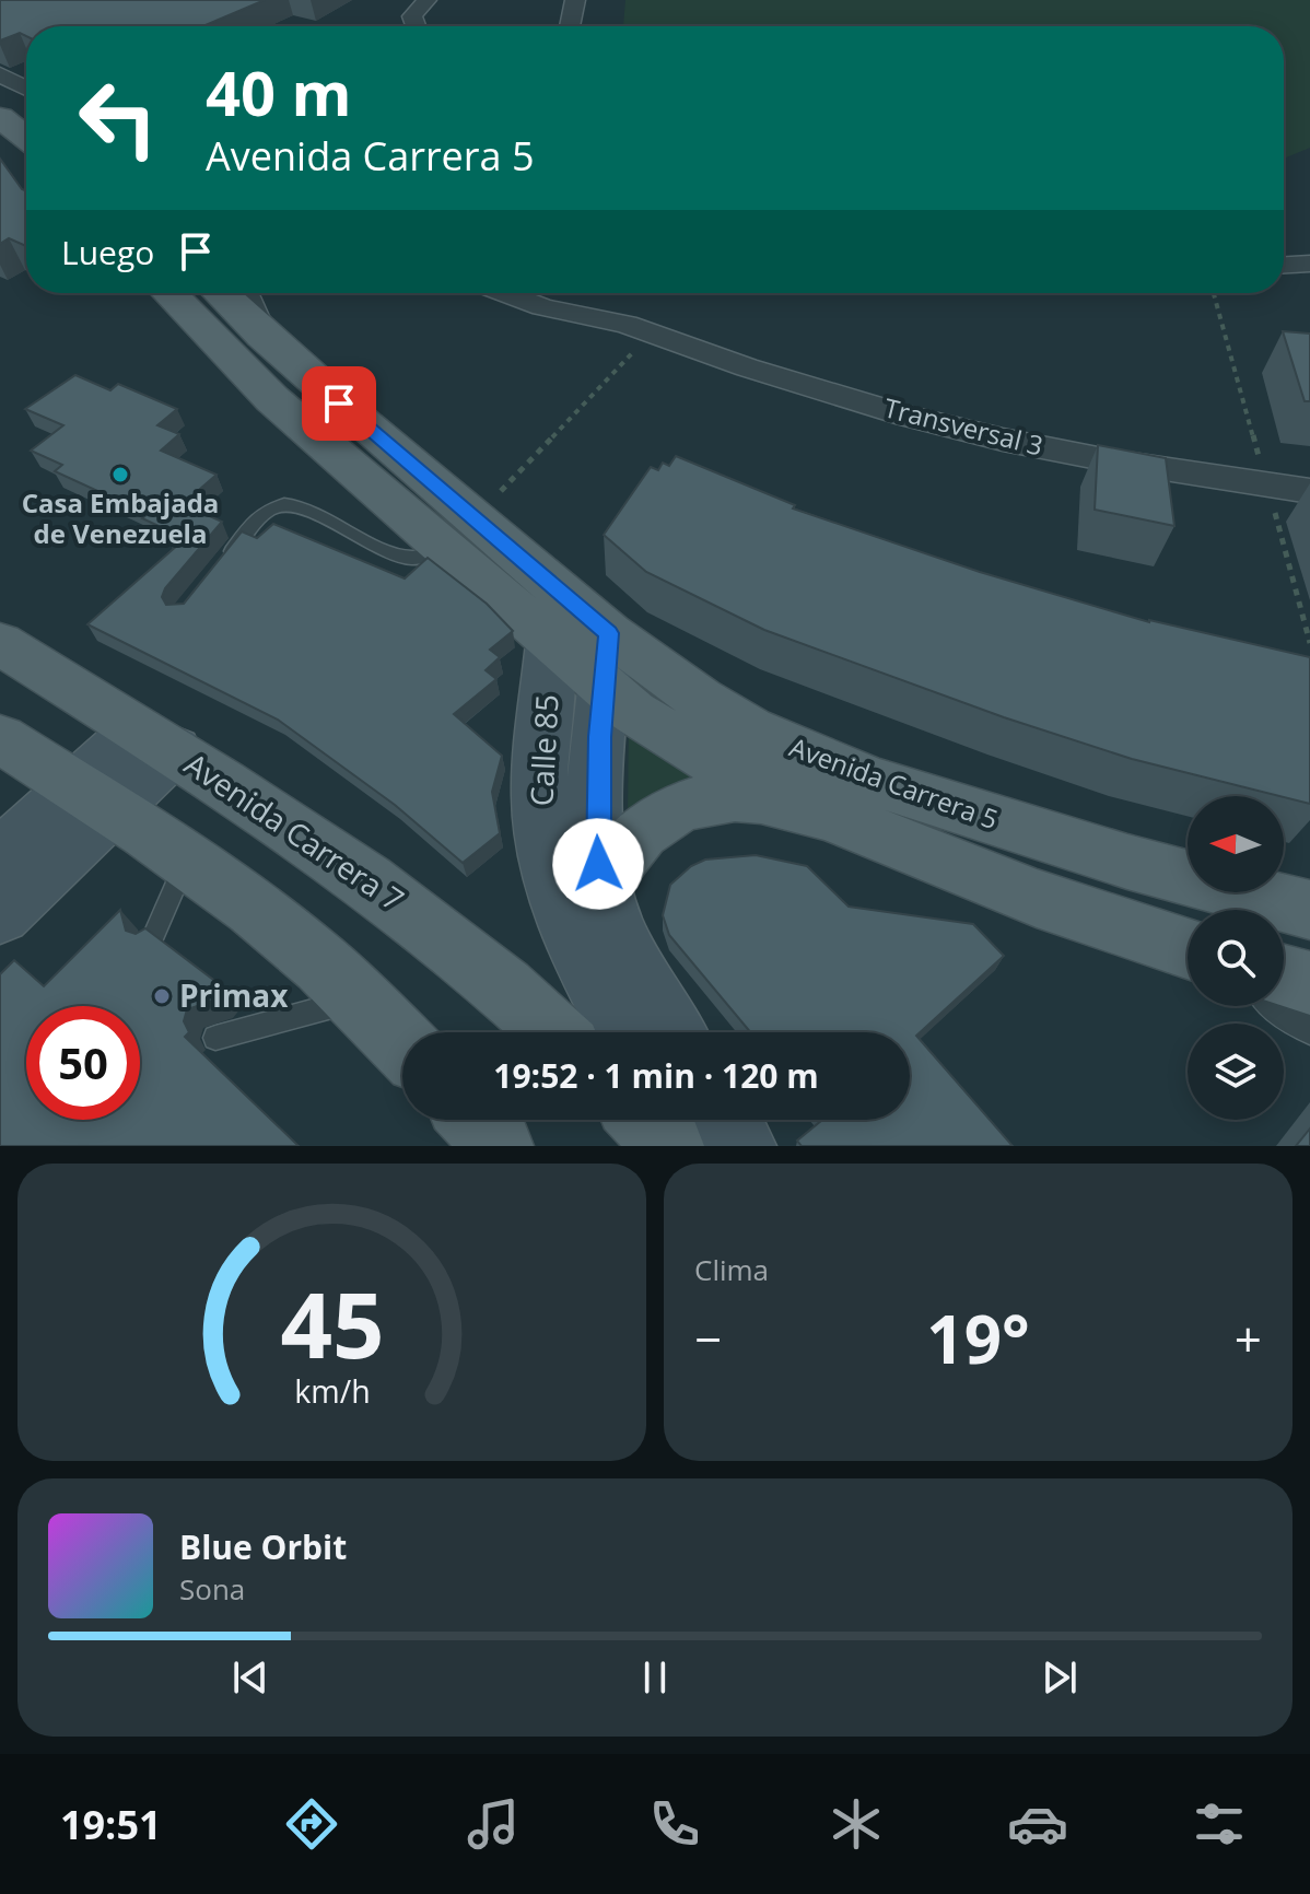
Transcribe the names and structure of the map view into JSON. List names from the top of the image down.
{
  "streets": {
    "main road": ["Calle 85", "Avenida Carrera 5", "Avenida Carrera 7"],
    "street": ["Transversal 3"]
  },
  "crossings": [
    ["Calle 85", "Avenida Carrera 5"]
  ],
  "places": ["Casa Embajada de Venezuela", "Primax"],
  "north": "left",
  "page": {
    "turn": ["40 m", "Avenida Carrera 5"],
    "then": "Luego",
    "limit": "50",
    "trip": "19:52 · 1 min · 120 m",
    "tile": "Clima",
    "heat": ["−", "19°", "+"],
    "song": ["Blue Orbit", "Sona"],
    "tabs": "19:51",
    "gauge": ["45", "km/h"]
  }
}
